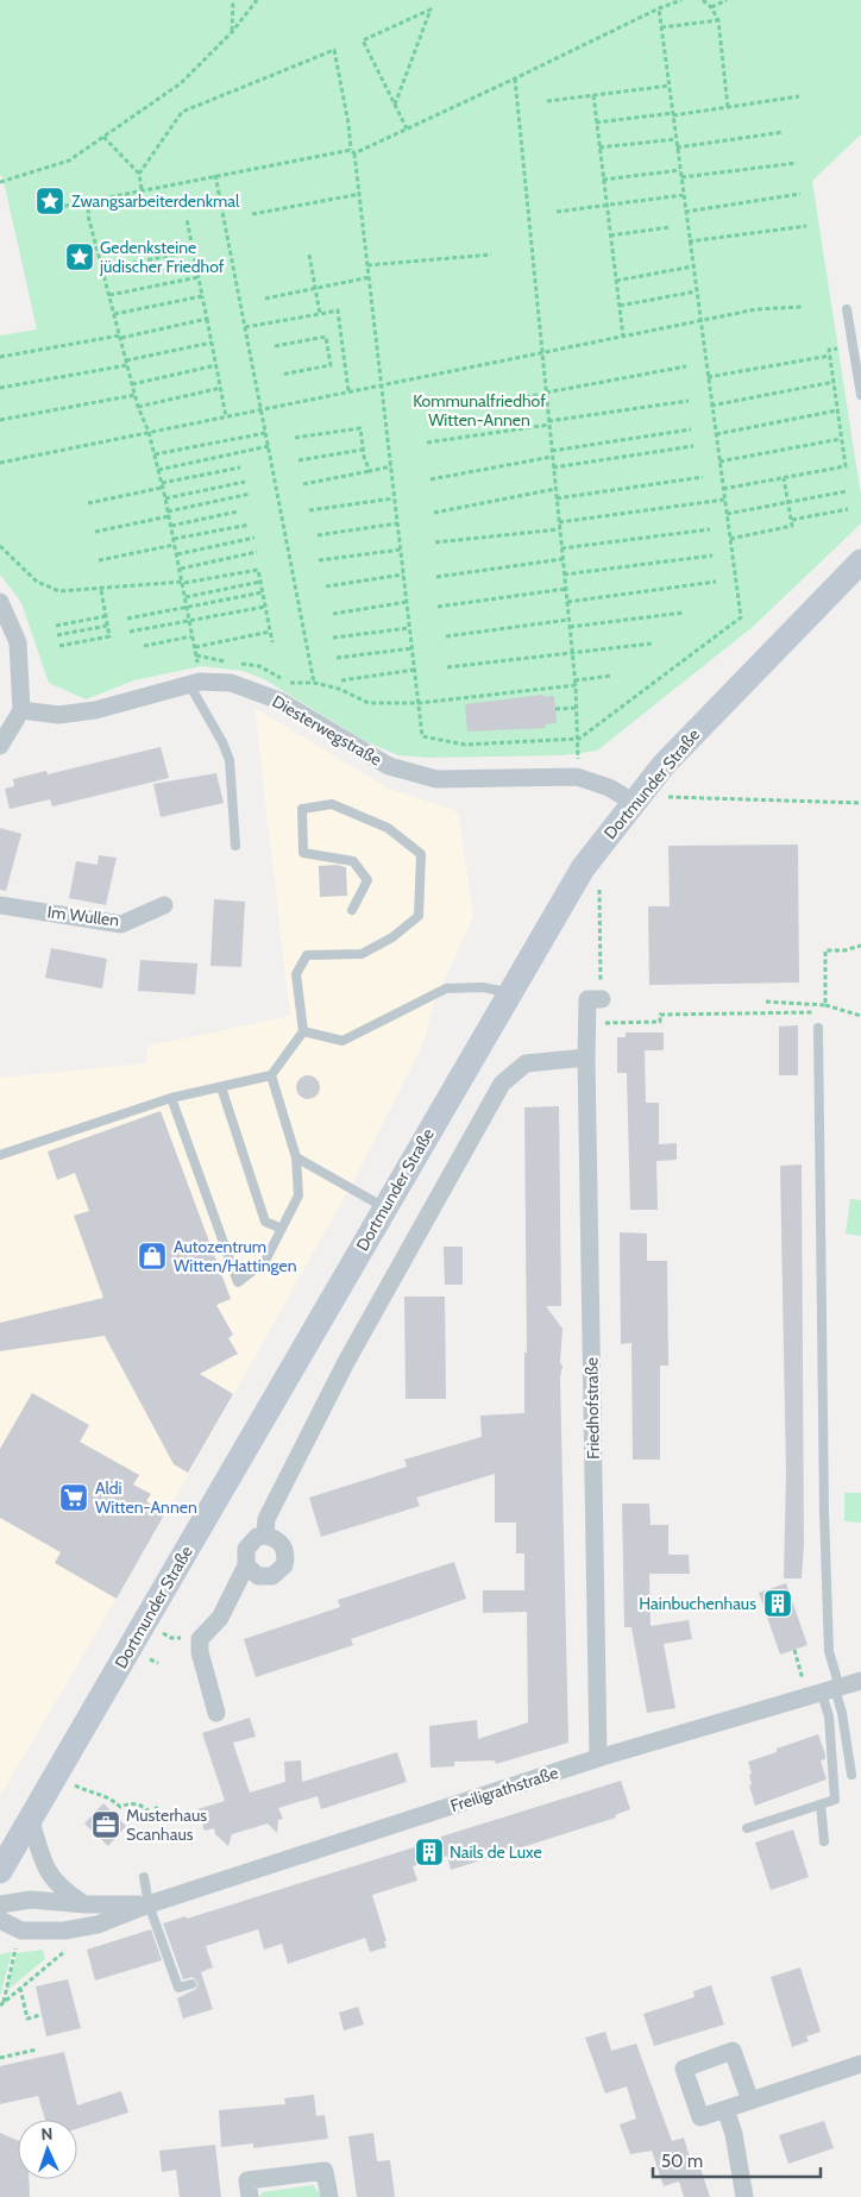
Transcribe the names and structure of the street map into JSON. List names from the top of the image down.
{
  "streets": {
    "main road": ["Dortmunder Straße"],
    "street": [
      "Diesterwegstraße",
      "Im Wullen",
      "Friedhofstraße",
      "Freiligrathstraße"
    ]
  },
  "crossings": [
    ["Diesterwegstraße", "Dortmunder Straße"],
    ["Friedhofstraße", "Freiligrathstraße"]
  ],
  "parks": ["Kommunalfriedhof Witten-Annen"],
  "places": {
    "place": ["Zwangsarbeiterdenkmal", "Gedenksteine jüdischer Friedhof"],
    "shop": ["Autozentrum Witten/Hattingen"],
    "supermarket": ["Aldi Witten-Annen"],
    "building": ["Hainbuchenhaus", "Nails de Luxe"],
    "office": ["Musterhaus Scanhaus"]
  },
  "scale_bar": "50 m",
  "north": "top"
}
